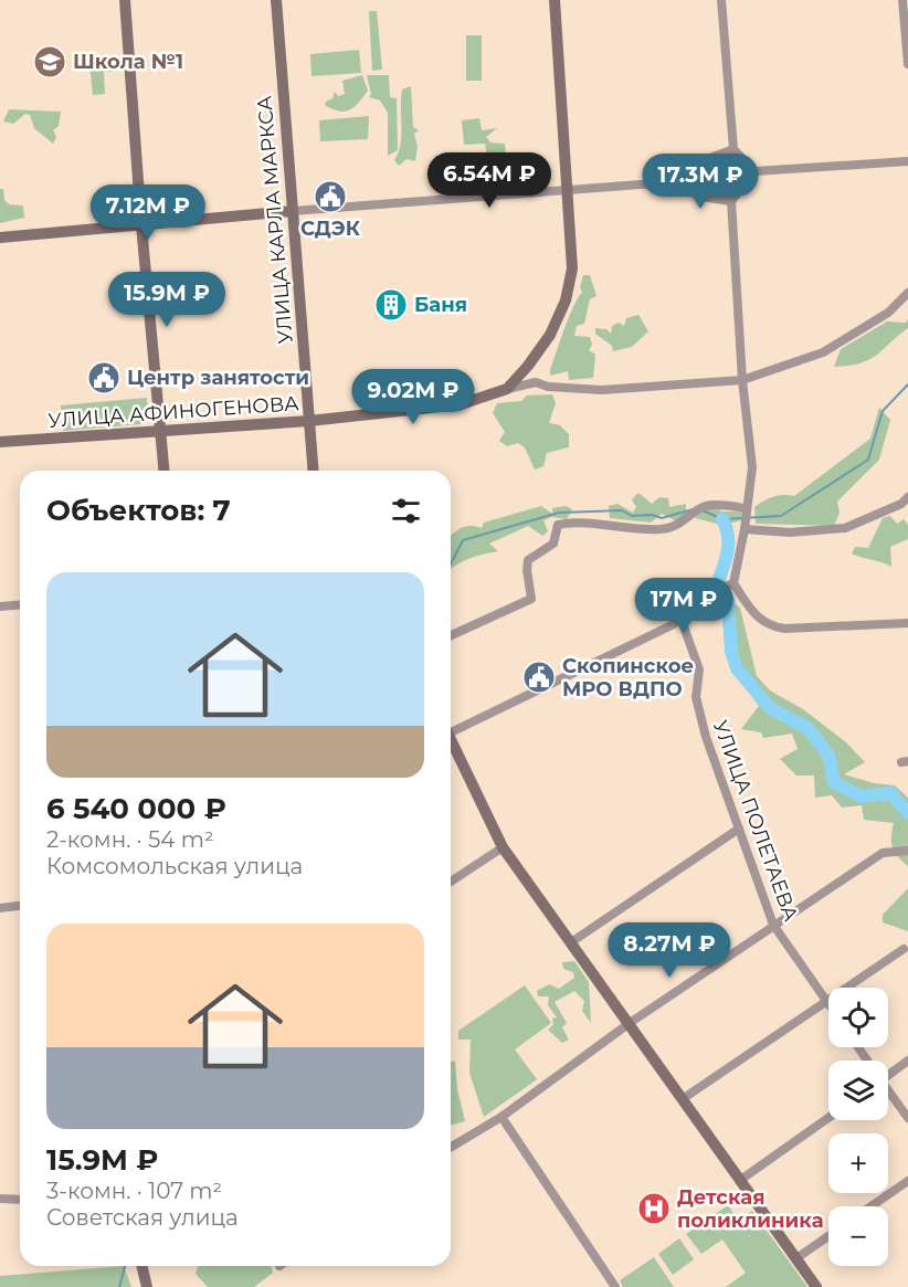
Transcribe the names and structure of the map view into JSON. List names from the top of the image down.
{
  "streets": {
    "street": ["УЛИЦА КАРЛА МАРКСА", "УЛИЦА АФИНОГЕНОВА", "УЛИЦА ПОЛЕТАЕВА"]
  },
  "crossings": [
    ["УЛИЦА КАРЛА МАРКСА", "УЛИЦА АФИНОГЕНОВА"]
  ],
  "places": {
    "school or university": ["Школа №1"],
    "public building": ["СДЭК", "Центр занятости", "Скопинское МРО ВДПО"],
    "building": ["Баня"],
    "hospital": ["Детская поликлиника"]
  },
  "page": {
    "price": [
      "6.54M ₽",
      "17.3M ₽",
      "7.12M ₽",
      "15.9M ₽",
      "9.02M ₽",
      "17M ₽",
      "8.27M ₽"
    ],
    "heading": "Объектов: 7",
    "list": [
      {
        "name": "6 540 000 ₽",
        "note": "2-комн. · 54 m² · Комсомольская улица"
      },
      {
        "name": "15.9M ₽",
        "note": "3-комн. · 107 m² · Советская улица"
      }
    ],
    "map_buttons": ["+", "−"]
  }
}
